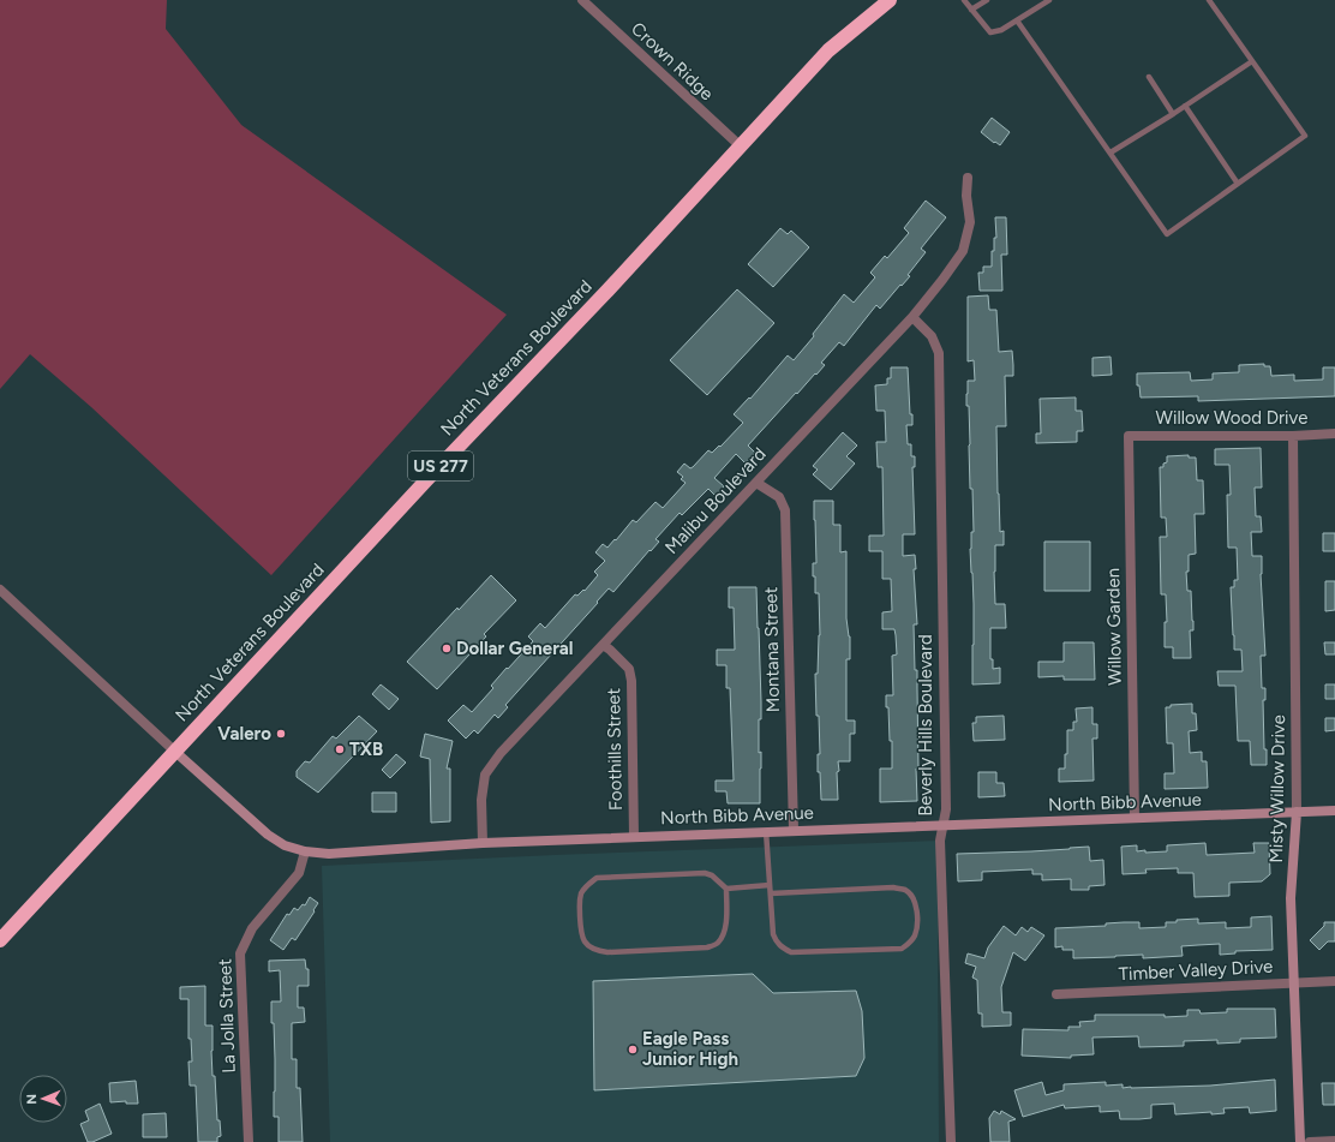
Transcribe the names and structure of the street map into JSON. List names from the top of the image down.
{
  "streets": {
    "highway": ["North Veterans Boulevard", "US 277"],
    "main road": ["Misty Willow Drive", "North Bibb Avenue"],
    "street": [
      "Crown Ridge",
      "Willow Wood Drive",
      "Malibu Boulevard",
      "Willow Garden",
      "Montana Street",
      "Beverly Hills Boulevard",
      "Foothills Street",
      "Timber Valley Drive",
      "La Jolla Street"
    ]
  },
  "crossings": [
    ["Crown Ridge", "North Veterans Boulevard"],
    ["North Veterans Boulevard", "North Bibb Avenue"],
    ["Willow Wood Drive", "Willow Garden"],
    ["Willow Wood Drive", "Misty Willow Drive"],
    ["Malibu Boulevard", "Montana Street"],
    ["Malibu Boulevard", "Beverly Hills Boulevard"],
    ["Malibu Boulevard", "Foothills Street"],
    ["Malibu Boulevard", "North Bibb Avenue"],
    ["Willow Garden", "North Bibb Avenue"],
    ["Montana Street", "North Bibb Avenue"],
    ["Beverly Hills Boulevard", "North Bibb Avenue"],
    ["Foothills Street", "North Bibb Avenue"],
    ["Misty Willow Drive", "North Bibb Avenue"],
    ["Misty Willow Drive", "Timber Valley Drive"],
    ["North Bibb Avenue", "La Jolla Street"]
  ],
  "places": [
    "Dollar General",
    "Valero",
    "TXB",
    "Eagle Pass Junior High"
  ],
  "north": "left"
}
